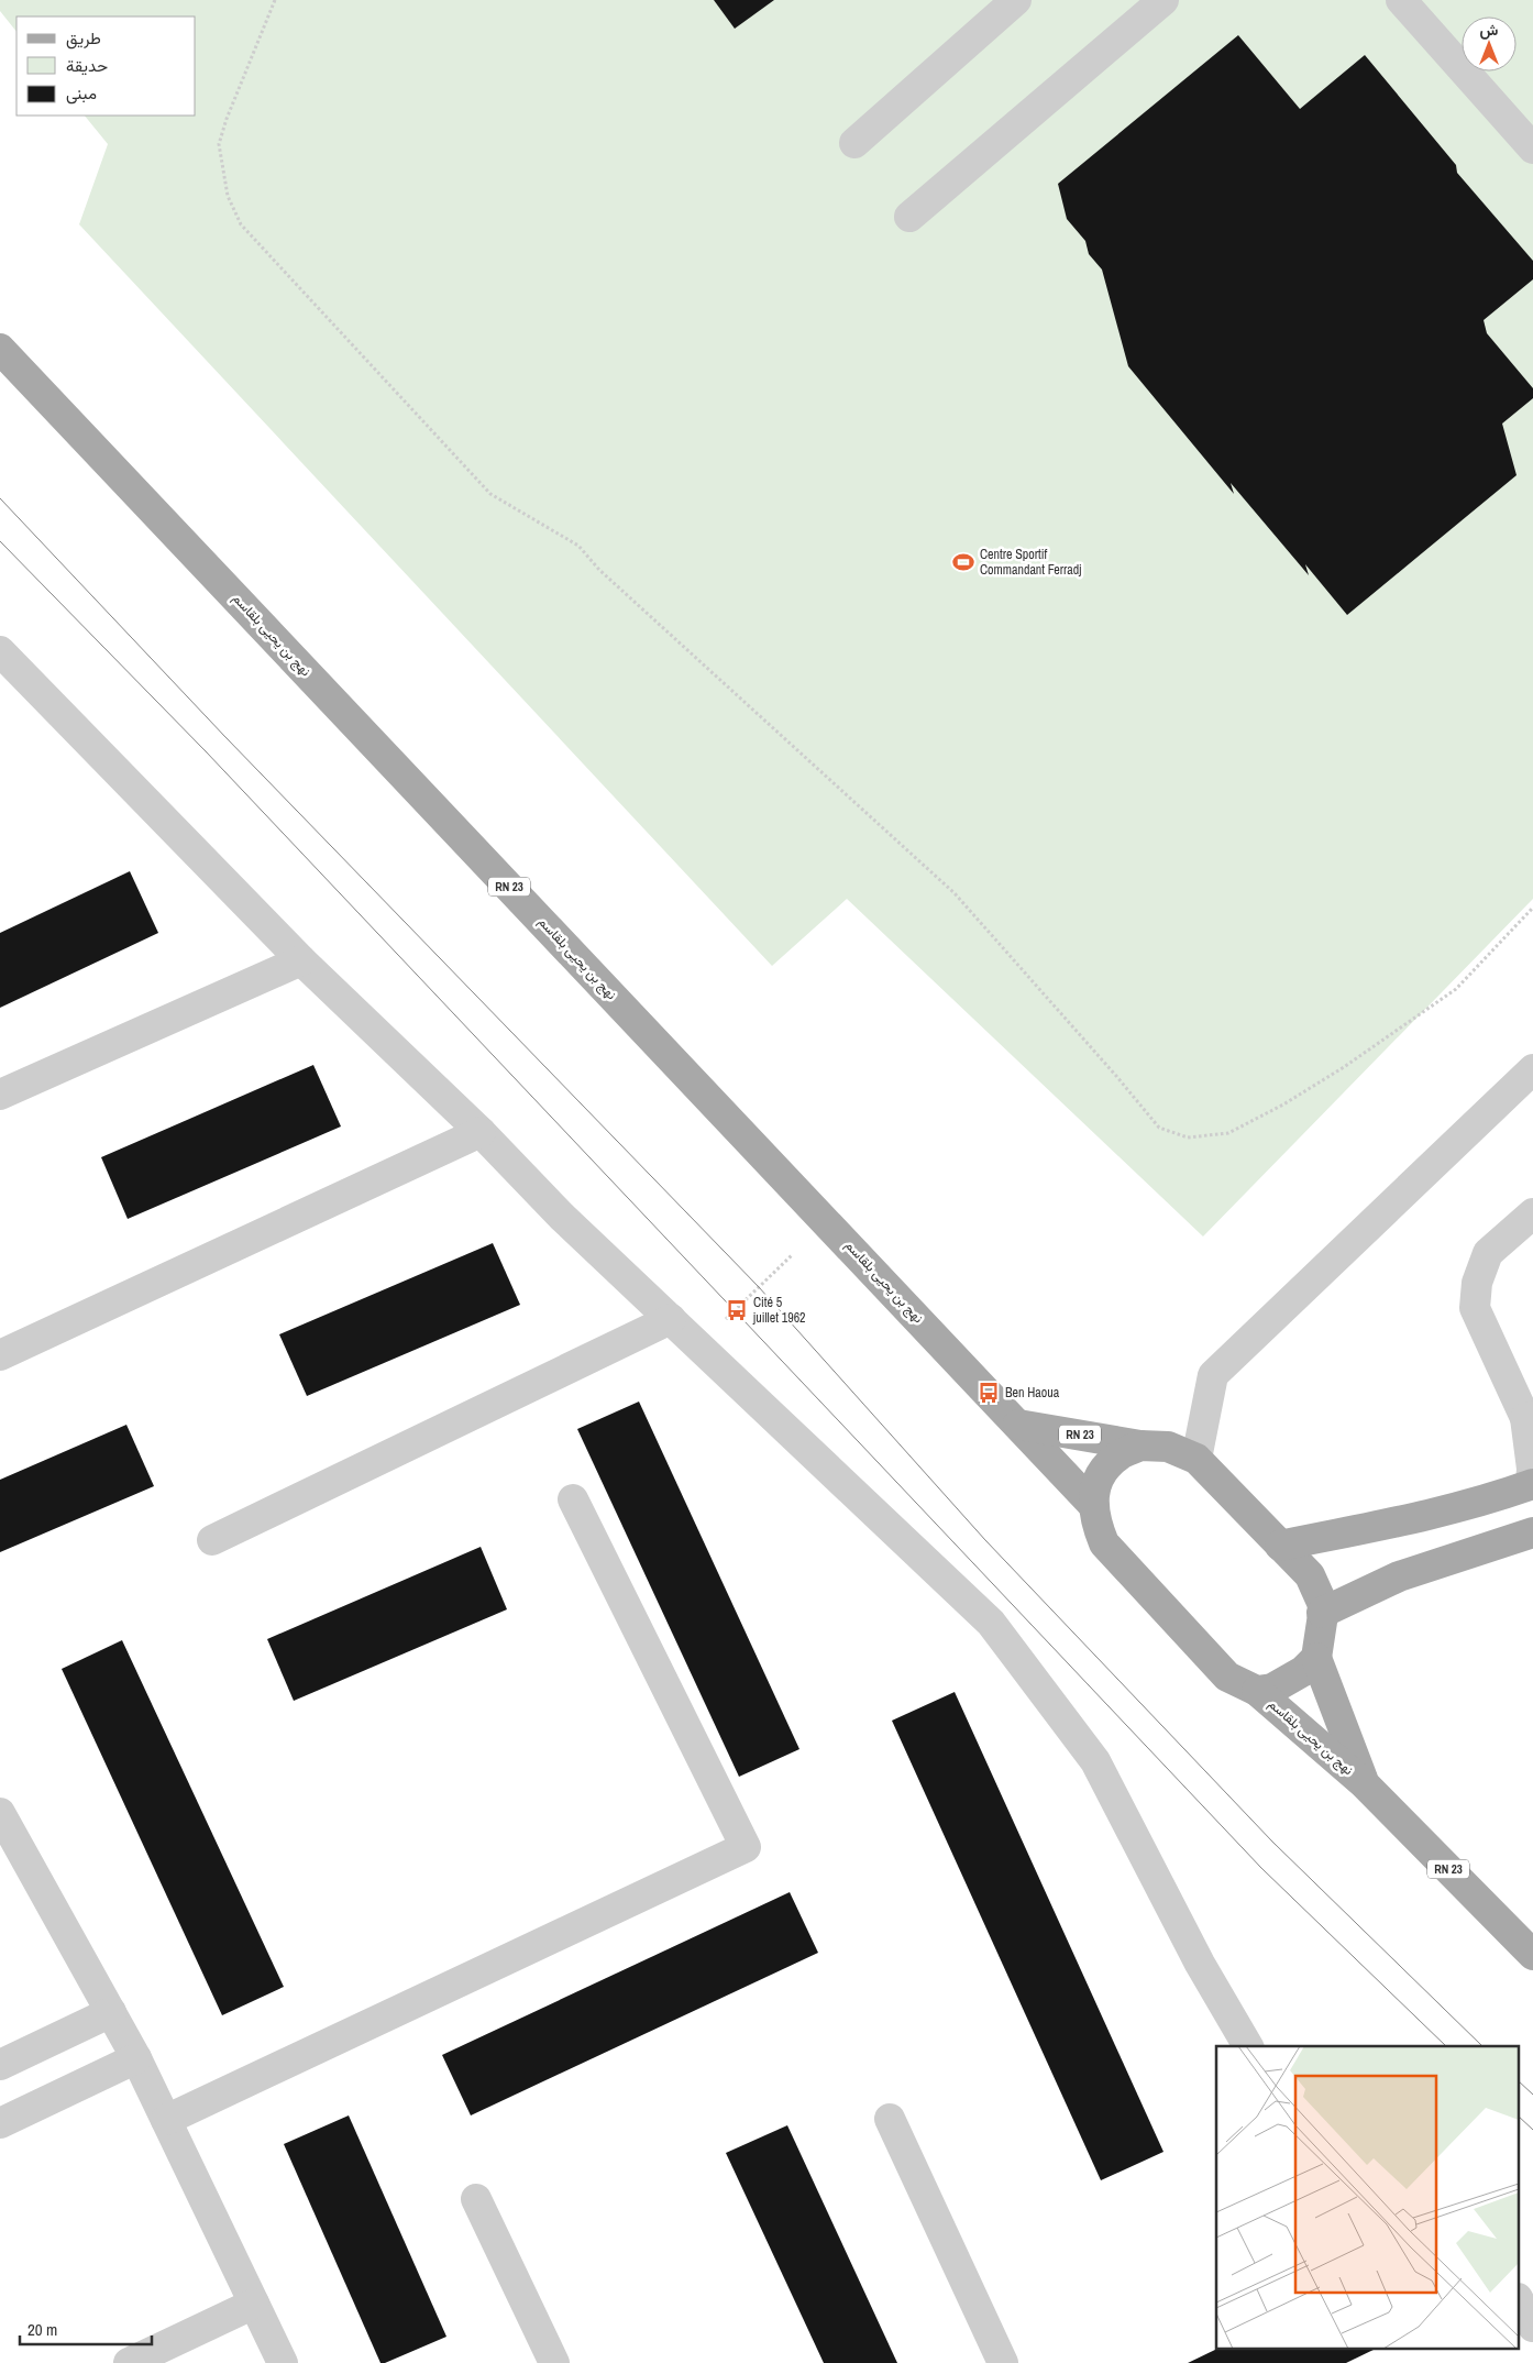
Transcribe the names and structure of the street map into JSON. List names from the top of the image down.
{
  "streets": {
    "main road": ["نهج بن يحيى بلقاسم", "RN 23"]
  },
  "crossings": [
    ["نهج بن يحيى بلقاسم", "RN 23"]
  ],
  "places": {
    "sports": ["Centre Sportif Commandant Ferradj"],
    "bus stop": ["Cité 5 juillet 1962", "Ben Haoua"]
  },
  "legend": ["طريق", "حديقة", "مبنى"],
  "scale_bar": "20 m",
  "north": "top"
}
